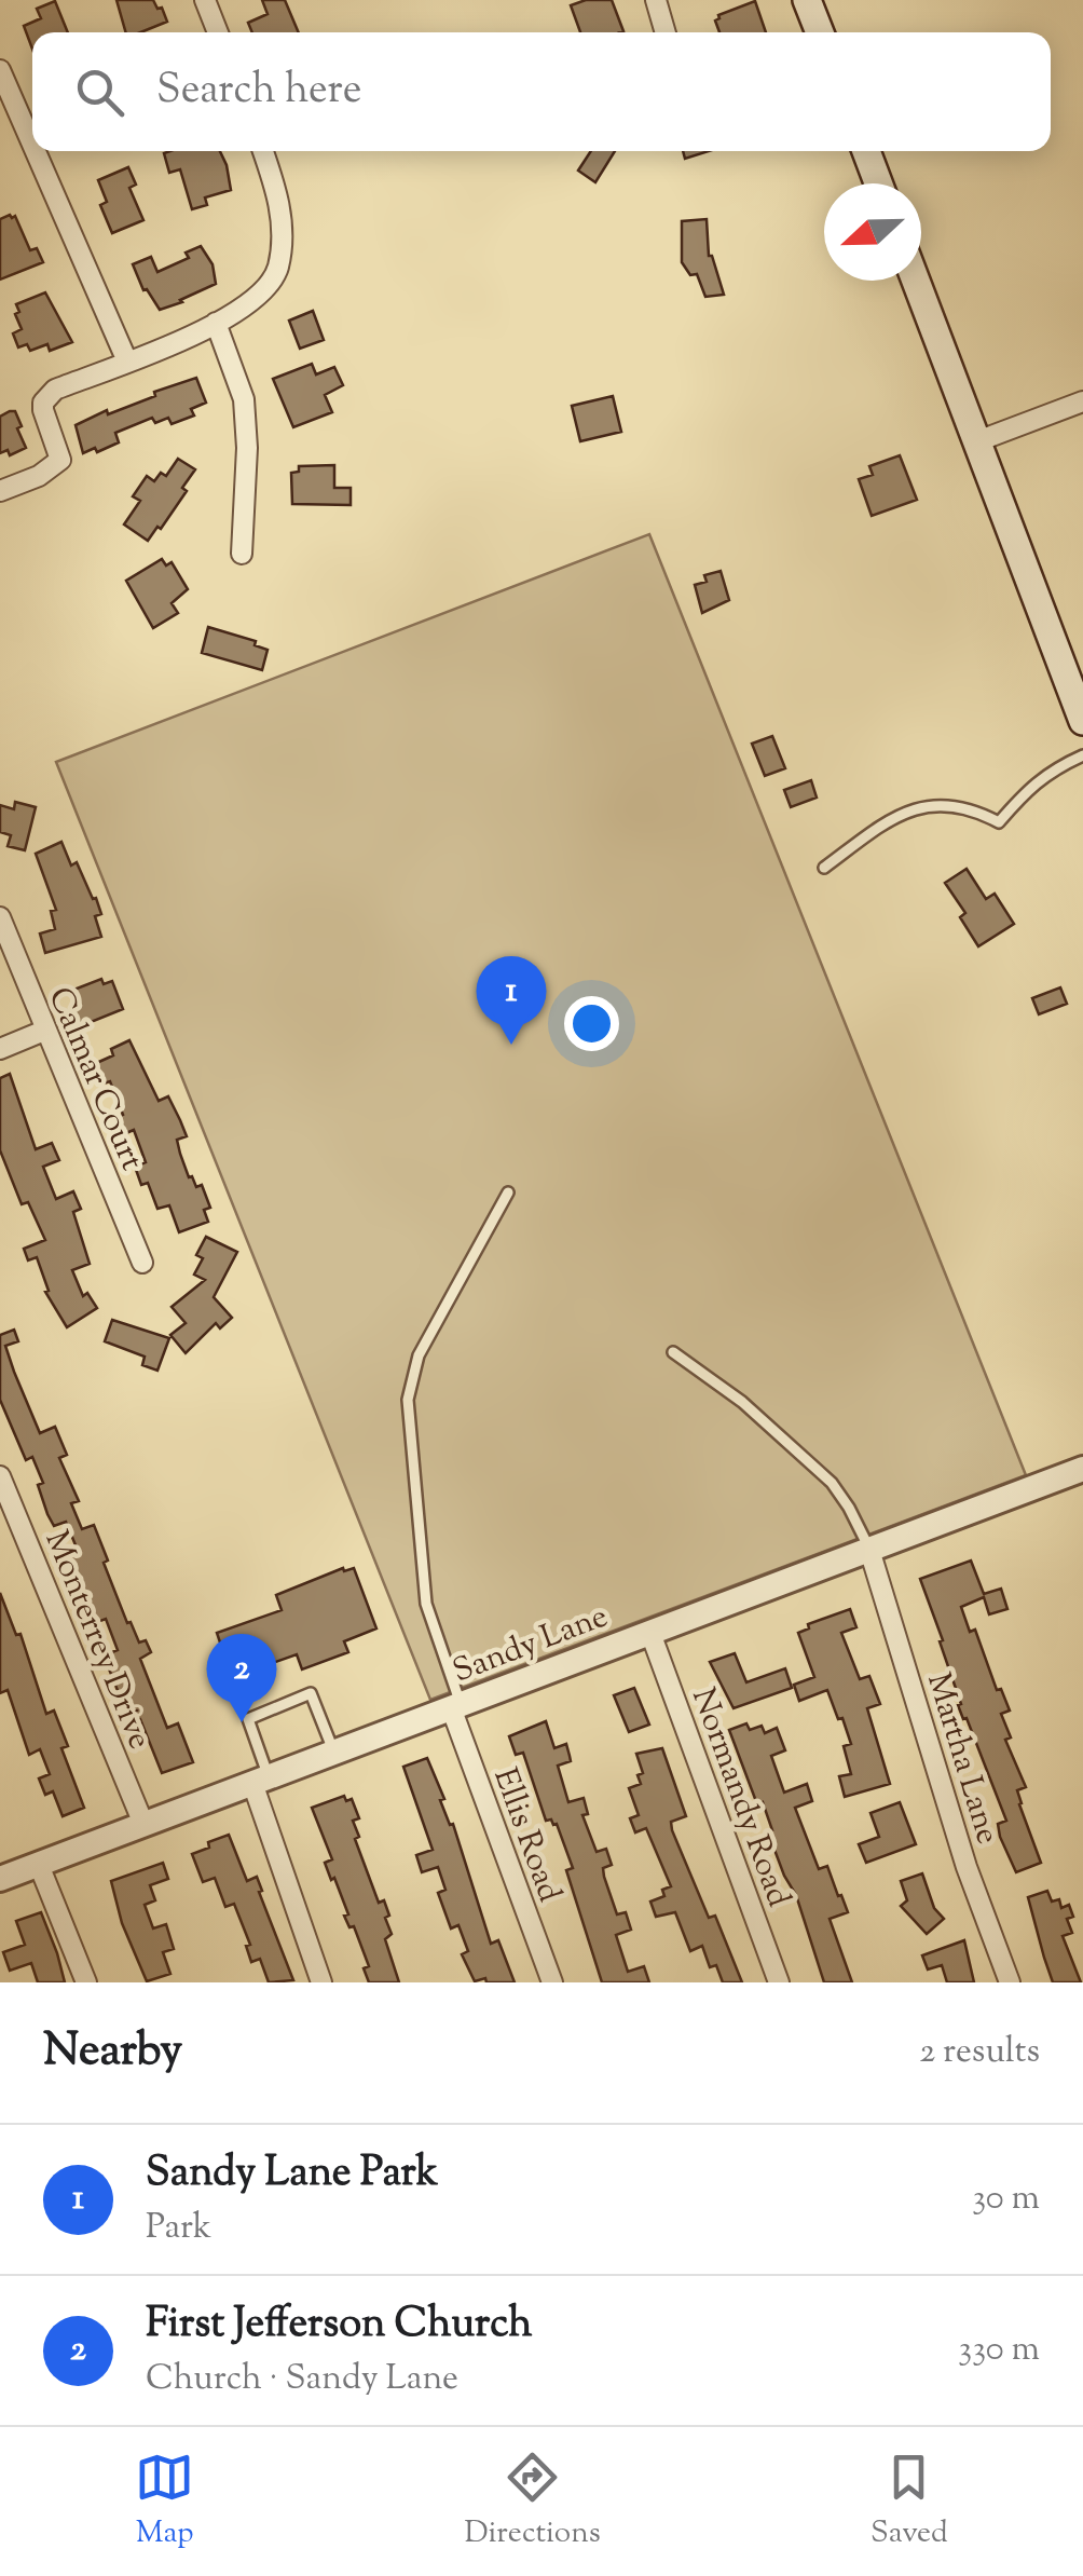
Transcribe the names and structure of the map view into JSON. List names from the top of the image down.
{
  "streets": {
    "street": [
      "Calmar Court",
      "Monterrey Drive",
      "Sandy Lane",
      "Martha Lane",
      "Normandy Road",
      "Ellis Road"
    ]
  },
  "crossings": [
    ["Monterrey Drive", "Sandy Lane"],
    ["Sandy Lane", "Martha Lane"],
    ["Sandy Lane", "Normandy Road"],
    ["Sandy Lane", "Ellis Road"]
  ],
  "north": "left",
  "page": {
    "search": "Search here",
    "pins": ["1", "2"],
    "heading": ["Nearby", "2 results"],
    "list": [
      {
        "mark": "1",
        "name": "Sandy Lane Park",
        "note": "Park",
        "value": "30 m"
      },
      {
        "mark": "2",
        "name": "First Jefferson Church",
        "note": "Church · Sandy Lane",
        "value": "330 m"
      }
    ],
    "nav": ["Map", "Directions", "Saved"]
  }
}
